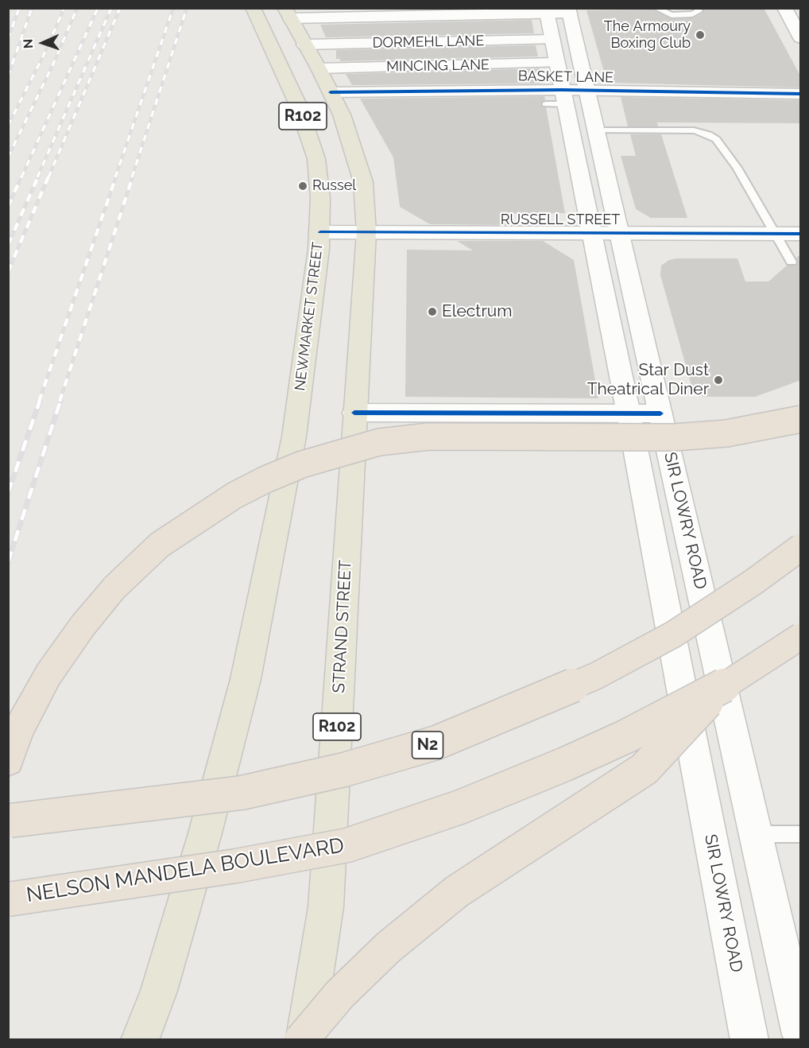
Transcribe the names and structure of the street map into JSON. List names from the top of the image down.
{
  "streets": {
    "highway": ["N2", "NELSON MANDELA BOULEVARD"],
    "main road": ["R102", "NEWMARKET STREET", "STRAND STREET"],
    "street": [
      "DORMEHL LANE",
      "MINCING LANE",
      "BASKET LANE",
      "RUSSELL STREET",
      "SIR LOWRY ROAD"
    ]
  },
  "crossings": [
    ["DORMEHL LANE", "R102"],
    ["DORMEHL LANE", "SIR LOWRY ROAD"],
    ["MINCING LANE", "R102"],
    ["MINCING LANE", "SIR LOWRY ROAD"],
    ["BASKET LANE", "R102"],
    ["BASKET LANE", "SIR LOWRY ROAD"],
    ["R102", "RUSSELL STREET"],
    ["R102", "STRAND STREET"],
    ["RUSSELL STREET", "NEWMARKET STREET"],
    ["RUSSELL STREET", "SIR LOWRY ROAD"]
  ],
  "places": [
    "The Armoury Boxing Club",
    "Russel",
    "Electrum",
    "Star Dust Theatrical Diner"
  ],
  "north": "left"
}
